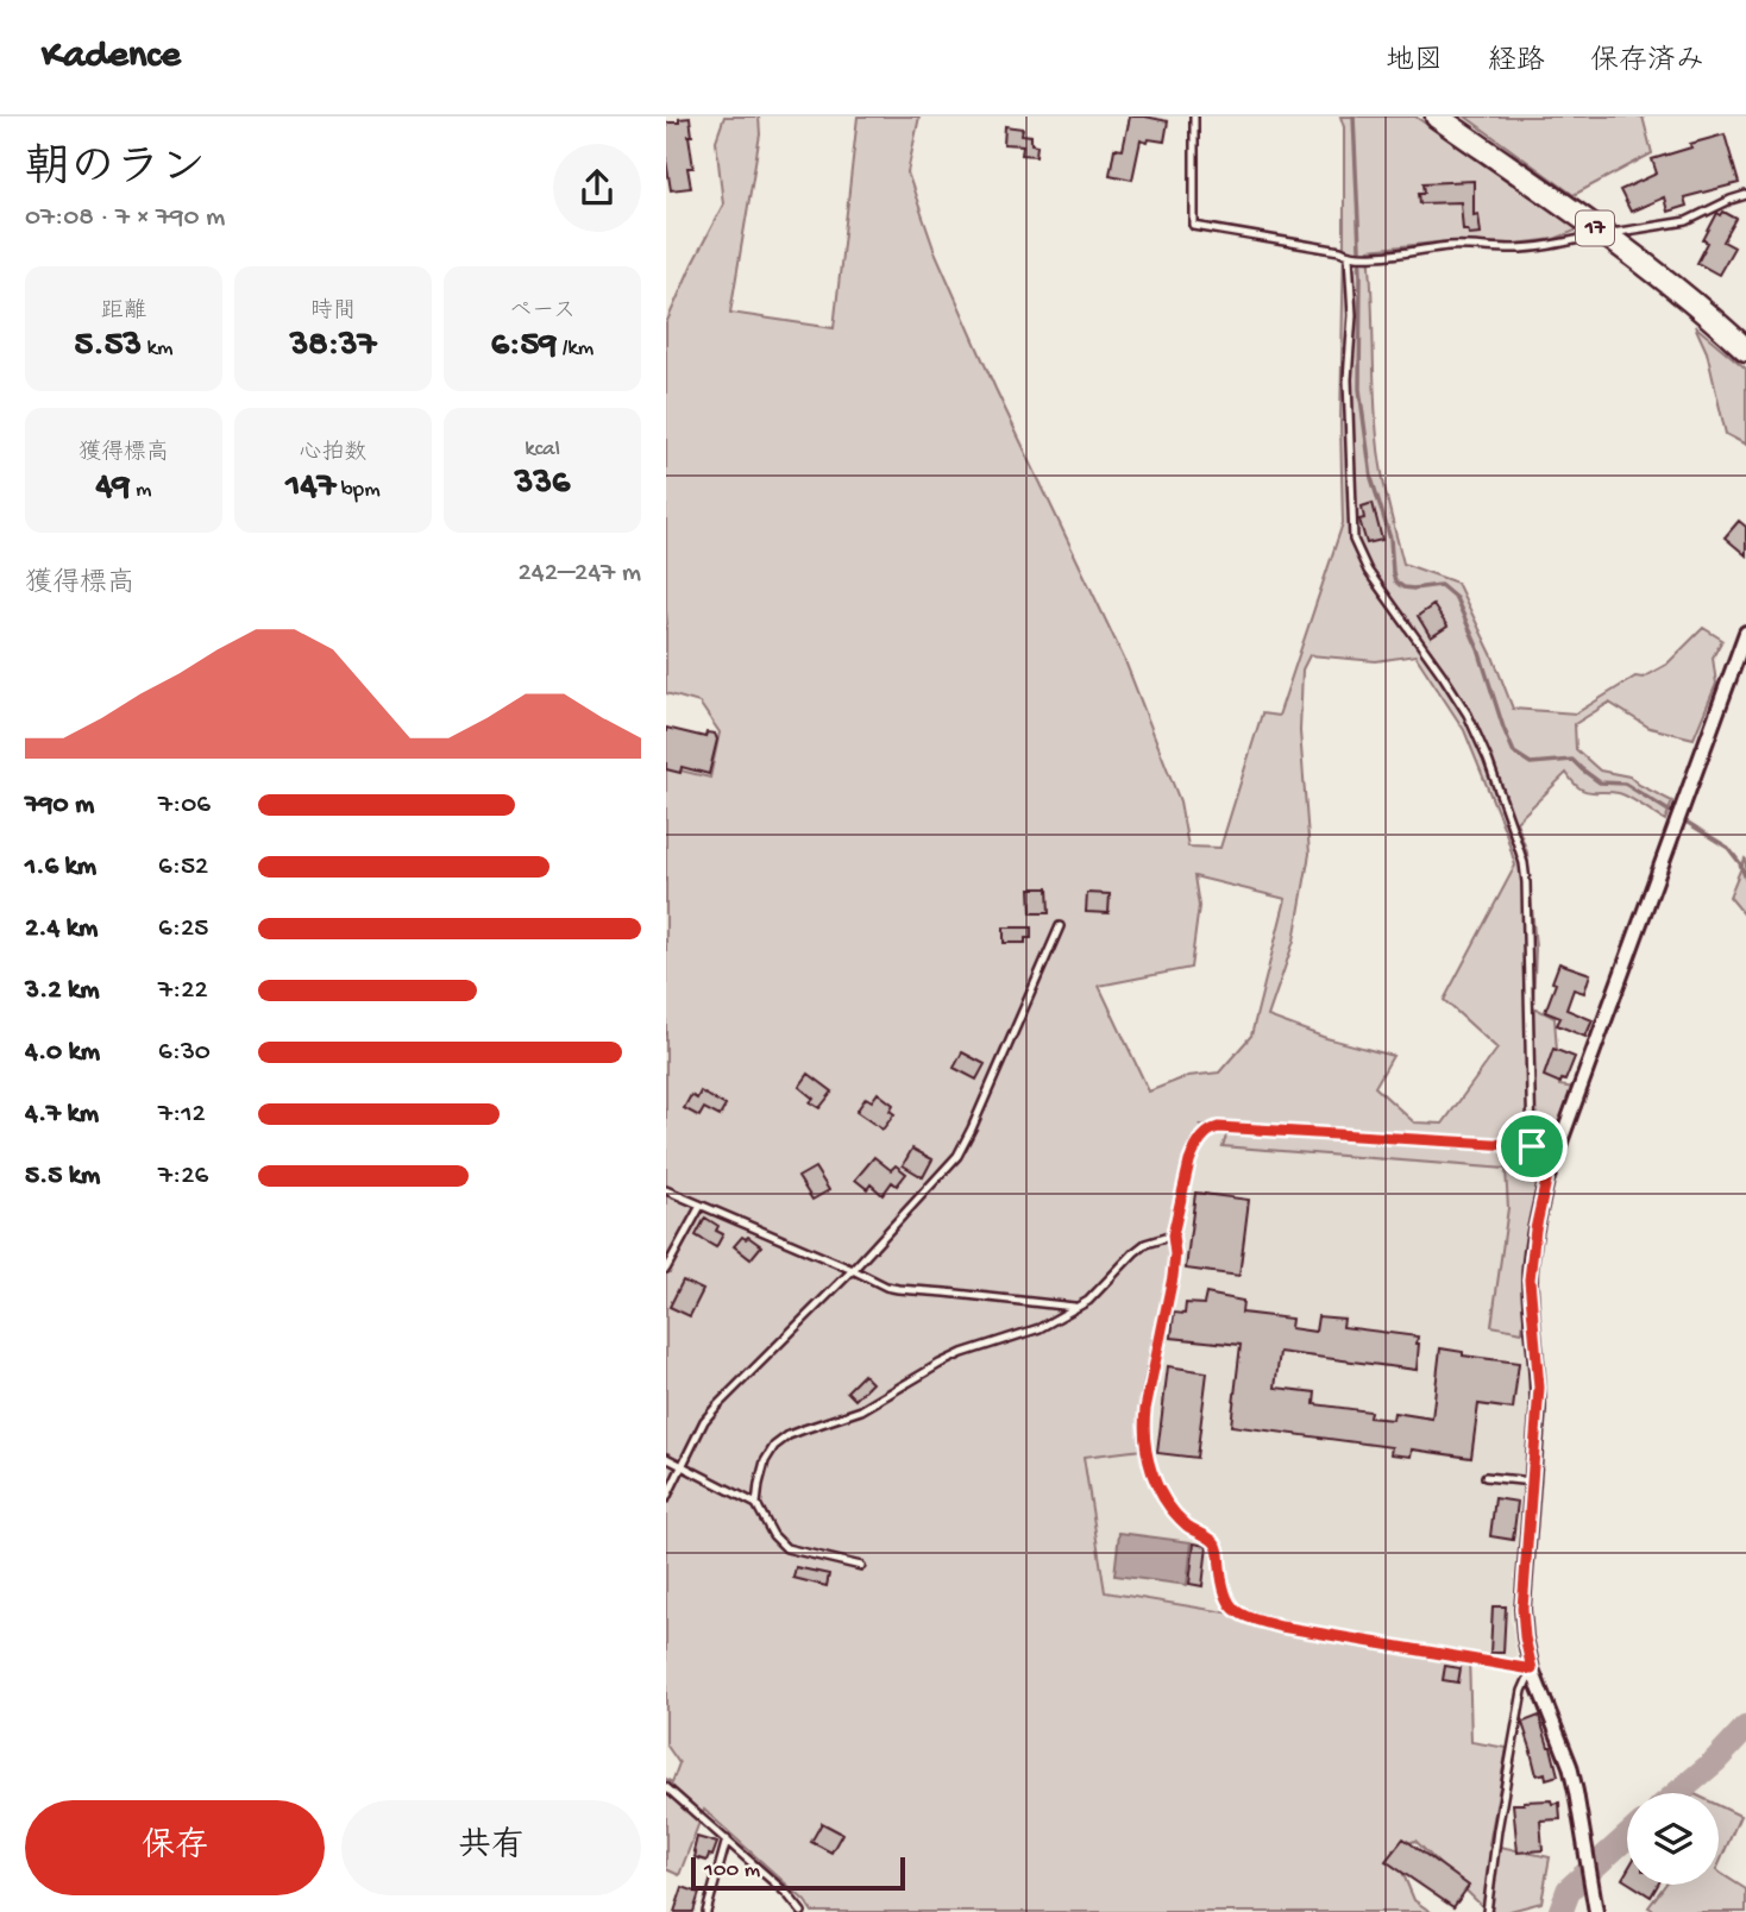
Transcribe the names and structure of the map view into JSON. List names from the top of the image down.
{
  "streets": {
    "main road": ["17"]
  },
  "scale_bar": "100 m",
  "page": {
    "header": "Kadence",
    "nav": ["地図", "経路", "保存済み"],
    "heading": ["朝のラン", "07:08 · 7 × 790 m"],
    "stats": [
      ["距離", "5.53 km"],
      ["時間", "38:37"],
      ["ペース", "6:59 /km"],
      ["獲得標高", "49 m"],
      ["心拍数", "147 bpm"],
      ["kcal", "336"]
    ],
    "chart": ["獲得標高", "242–247 m"],
    "list": [
      {
        "name": "790 m",
        "note": "7:06"
      },
      {
        "name": "1.6 km",
        "note": "6:52"
      },
      {
        "name": "2.4 km",
        "note": "6:25"
      },
      {
        "name": "3.2 km",
        "note": "7:22"
      },
      {
        "name": "4.0 km",
        "note": "6:30"
      },
      {
        "name": "4.7 km",
        "note": "7:12"
      },
      {
        "name": "5.5 km",
        "note": "7:26"
      }
    ],
    "buttons": ["保存", "共有"],
    "scale": "100 m"
  }
}
